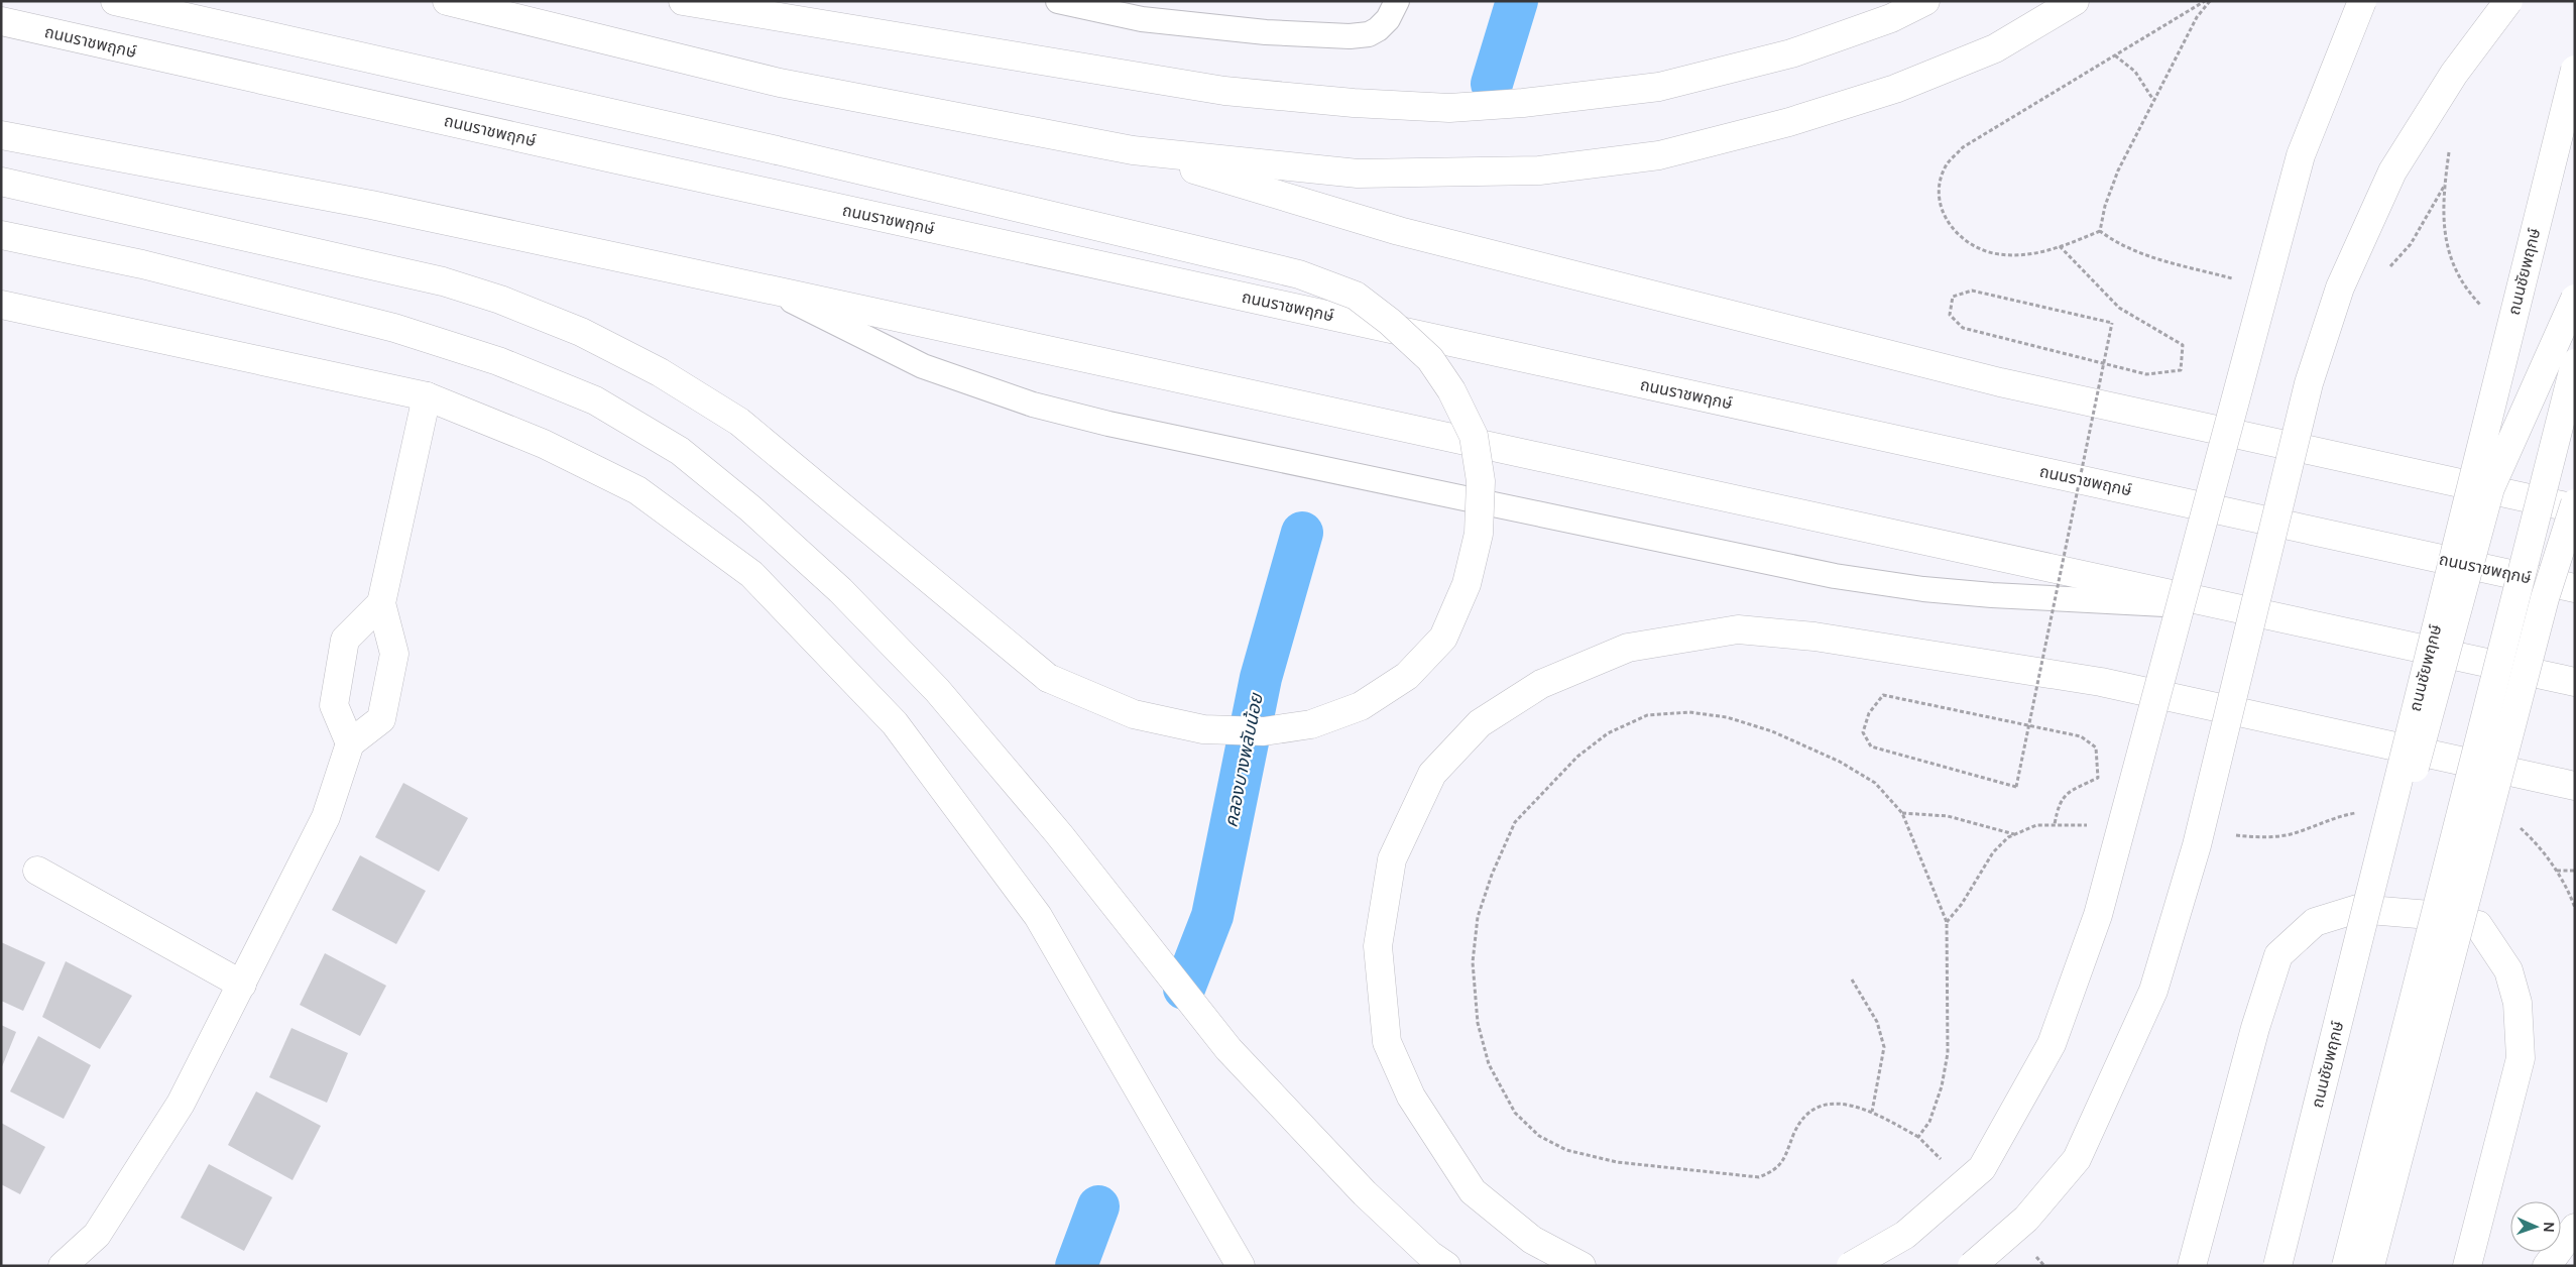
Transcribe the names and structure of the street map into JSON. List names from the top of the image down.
{
  "streets": {
    "main road": ["ถนนราชพฤกษ์", "ถนนชัยพฤกษ์"]
  },
  "water": ["คลองบางพลับน้อย"],
  "north": "right"
}
